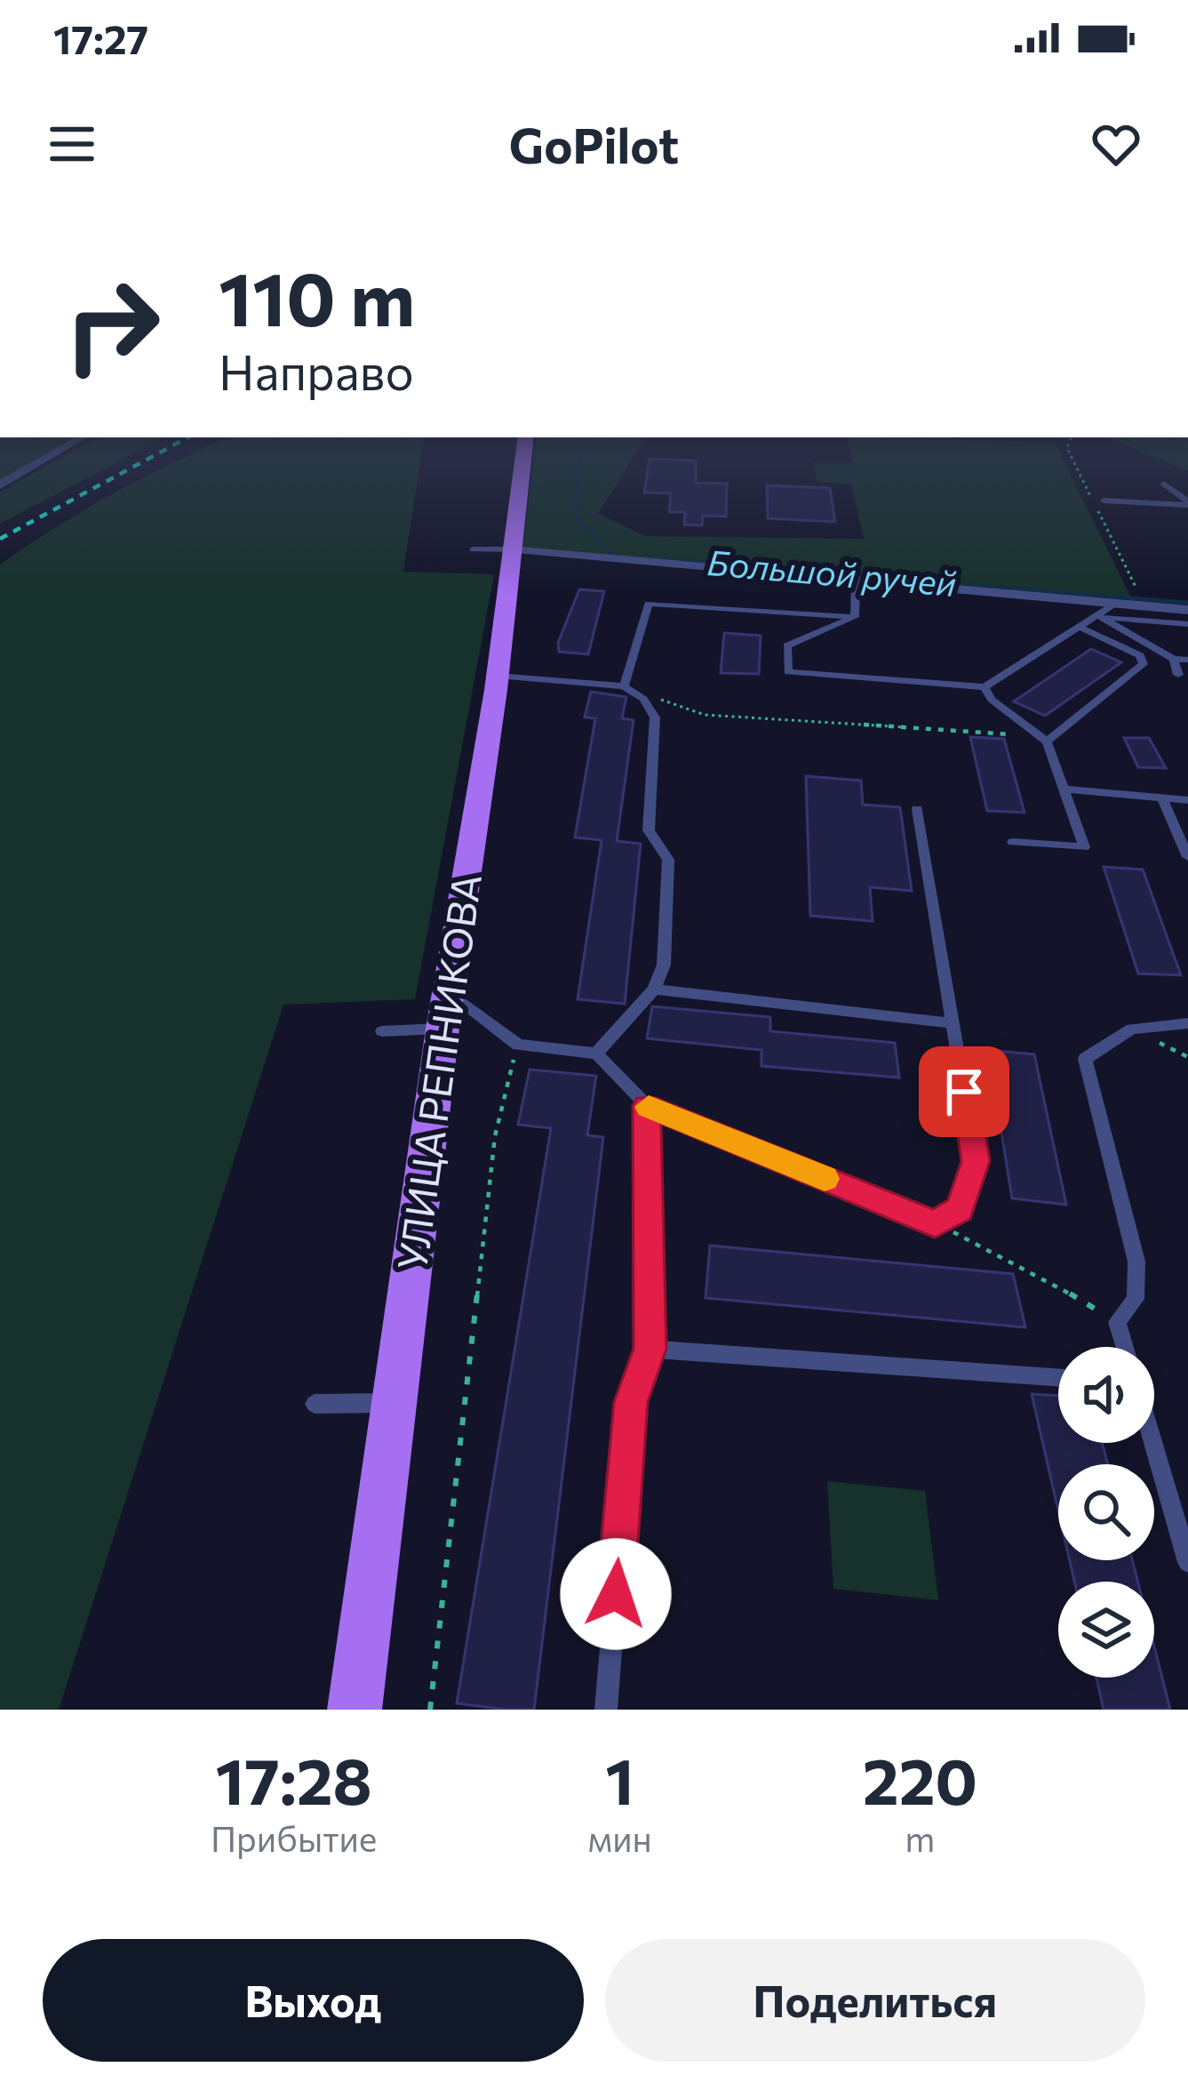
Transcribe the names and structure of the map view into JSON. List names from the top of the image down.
{
  "streets": {
    "main road": ["УЛИЦА РЕПНИКОВА"]
  },
  "water": ["Большой ручей"],
  "page": {
    "status": "17:27",
    "header": "GoPilot",
    "turn": ["110 m", "Направо"],
    "eta": [
      "17:28",
      "Прибытие",
      "1",
      "мин",
      "220",
      "m"
    ],
    "buttons": ["Выход", "Поделиться"]
  }
}
